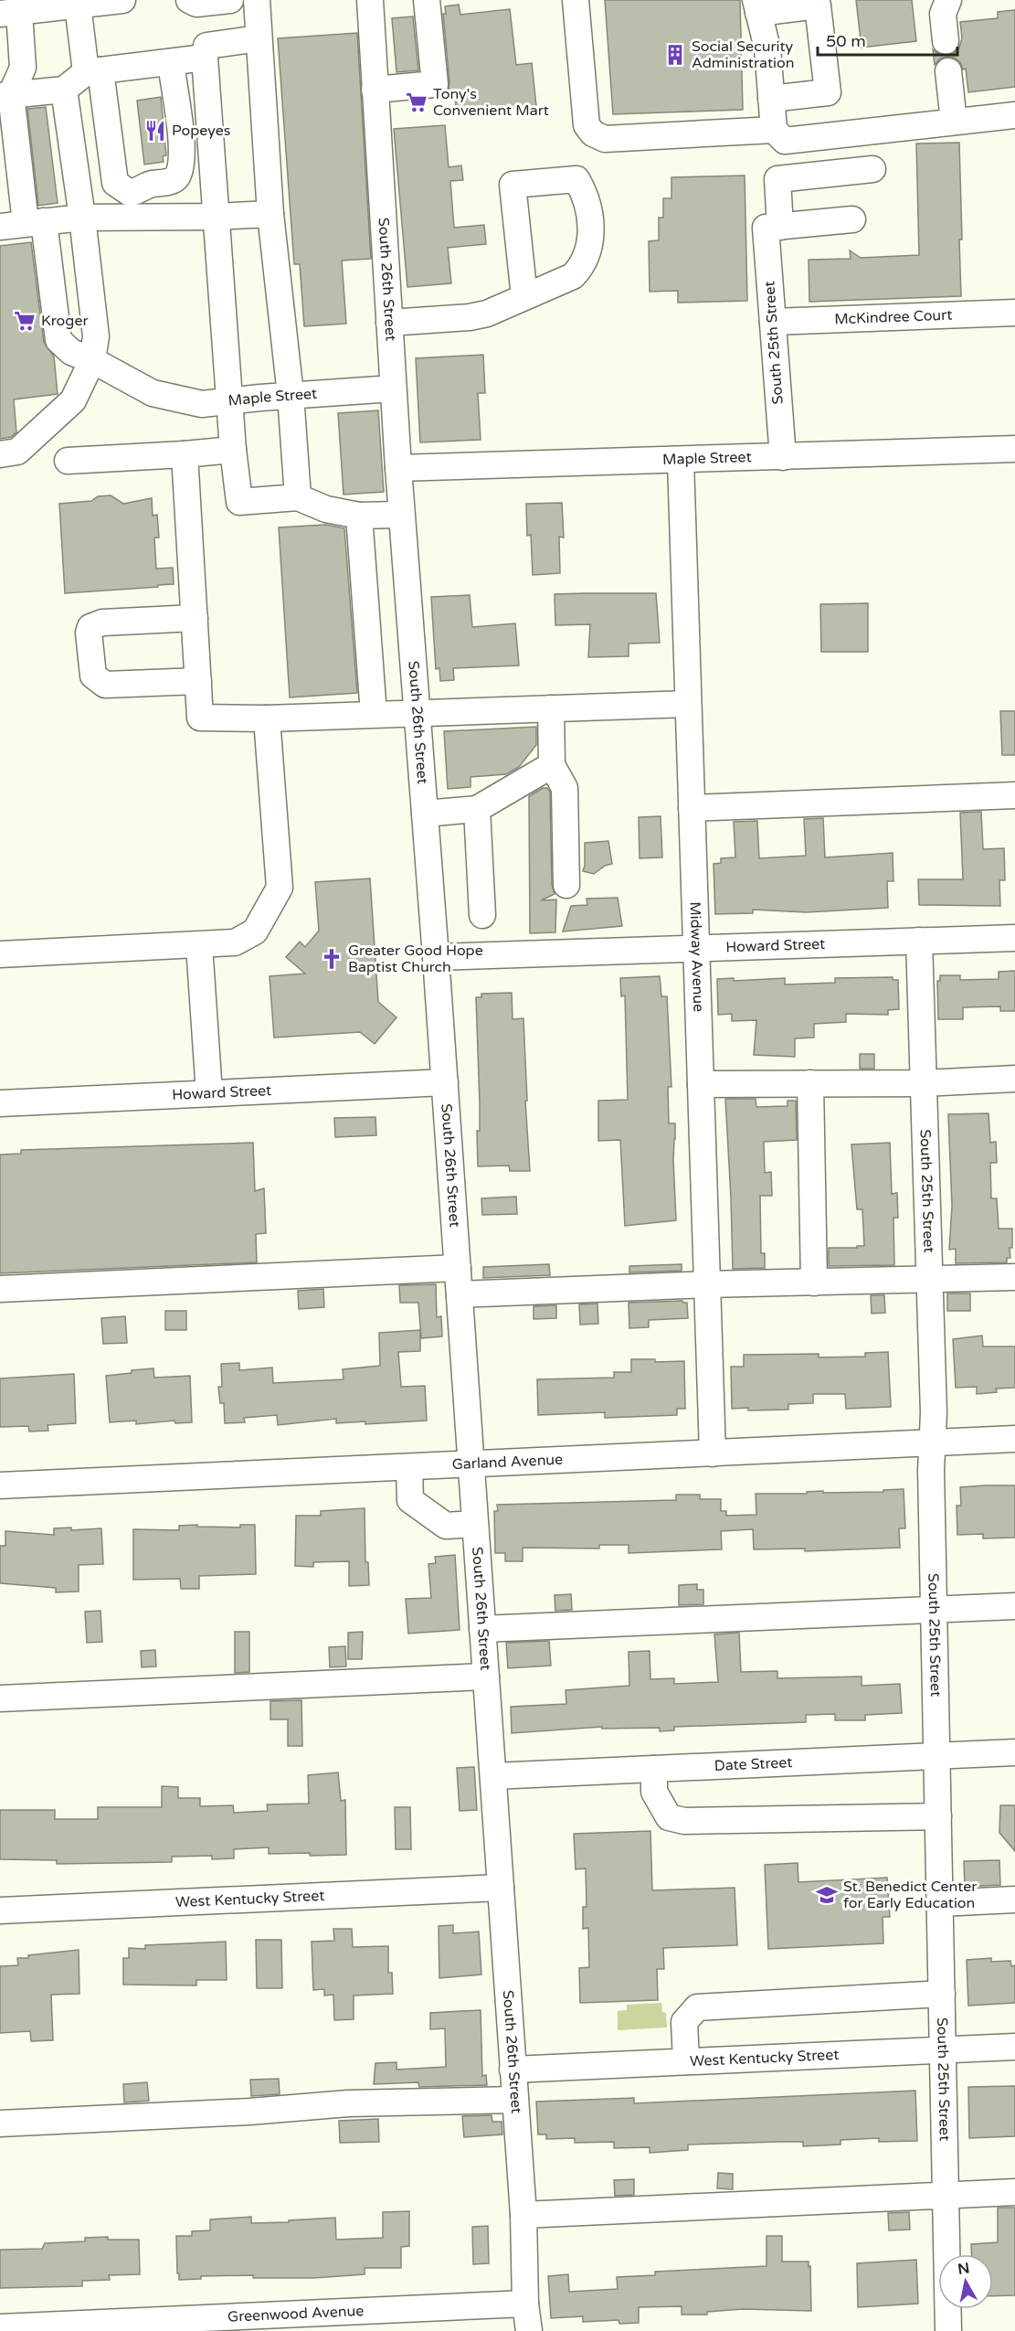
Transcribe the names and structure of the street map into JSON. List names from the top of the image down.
{
  "streets": {
    "street": [
      "South 26th Street",
      "McKindree Court",
      "South 25th Street",
      "Maple Street",
      "Howard Street",
      "Midway Avenue",
      "Garland Avenue",
      "Date Street",
      "West Kentucky Street",
      "Greenwood Avenue"
    ]
  },
  "crossings": [
    ["South 26th Street", "Maple Street"],
    ["South 26th Street", "Howard Street"],
    ["South 26th Street", "Garland Avenue"],
    ["South 26th Street", "Date Street"],
    ["South 26th Street", "West Kentucky Street"],
    ["South 26th Street", "Greenwood Avenue"],
    ["McKindree Court", "South 25th Street"],
    ["South 25th Street", "Maple Street"],
    ["South 25th Street", "Howard Street"],
    ["South 25th Street", "Garland Avenue"],
    ["South 25th Street", "Date Street"],
    ["South 25th Street", "West Kentucky Street"],
    ["Maple Street", "Midway Avenue"],
    ["Howard Street", "Midway Avenue"],
    ["Midway Avenue", "Garland Avenue"]
  ],
  "places": {
    "building": ["Social Security Administration"],
    "supermarket": ["Tony's Convenient Mart", "Kroger"],
    "restaurant": ["Popeyes"],
    "church": ["Greater Good Hope Baptist Church"],
    "school or university": ["St. Benedict Center for Early Education"]
  },
  "scale_bar": "50 m",
  "north": "top"
}
